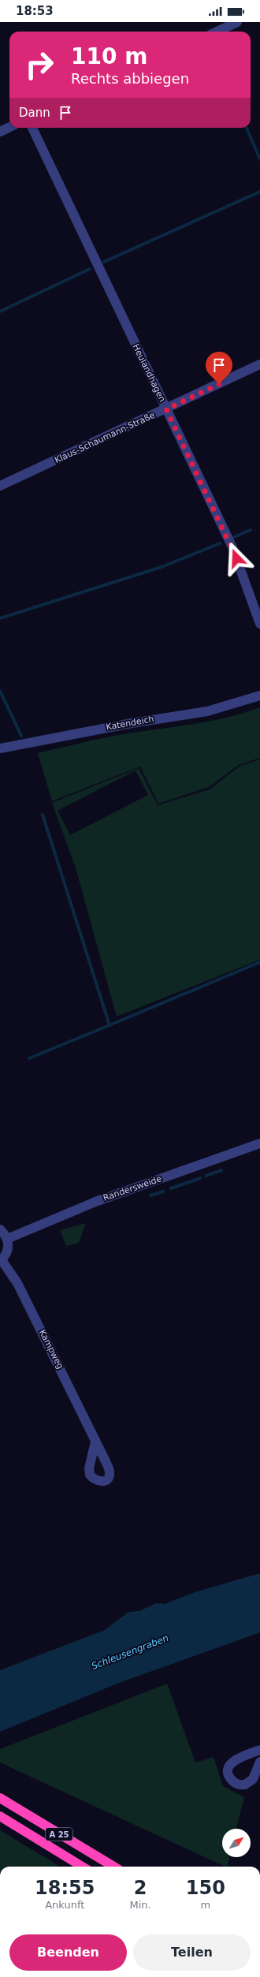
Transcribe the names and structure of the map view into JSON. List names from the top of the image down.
{
  "streets": {
    "highway": ["A 25"],
    "street": [
      "Heulandhagen",
      "Klaus-Schaumann-Straße",
      "Katendeich",
      "Randersweide",
      "Kampweg"
    ]
  },
  "crossings": [
    ["Heulandhagen", "Klaus-Schaumann-Straße"]
  ],
  "water": ["Schleusengraben"],
  "north": "top right",
  "page": {
    "status": "18:53",
    "turn": ["110 m", "Rechts abbiegen"],
    "then": "Dann",
    "eta": [
      "18:55",
      "Ankunft",
      "2",
      "Min.",
      "150",
      "m"
    ],
    "buttons": ["Beenden", "Teilen"]
  }
}
